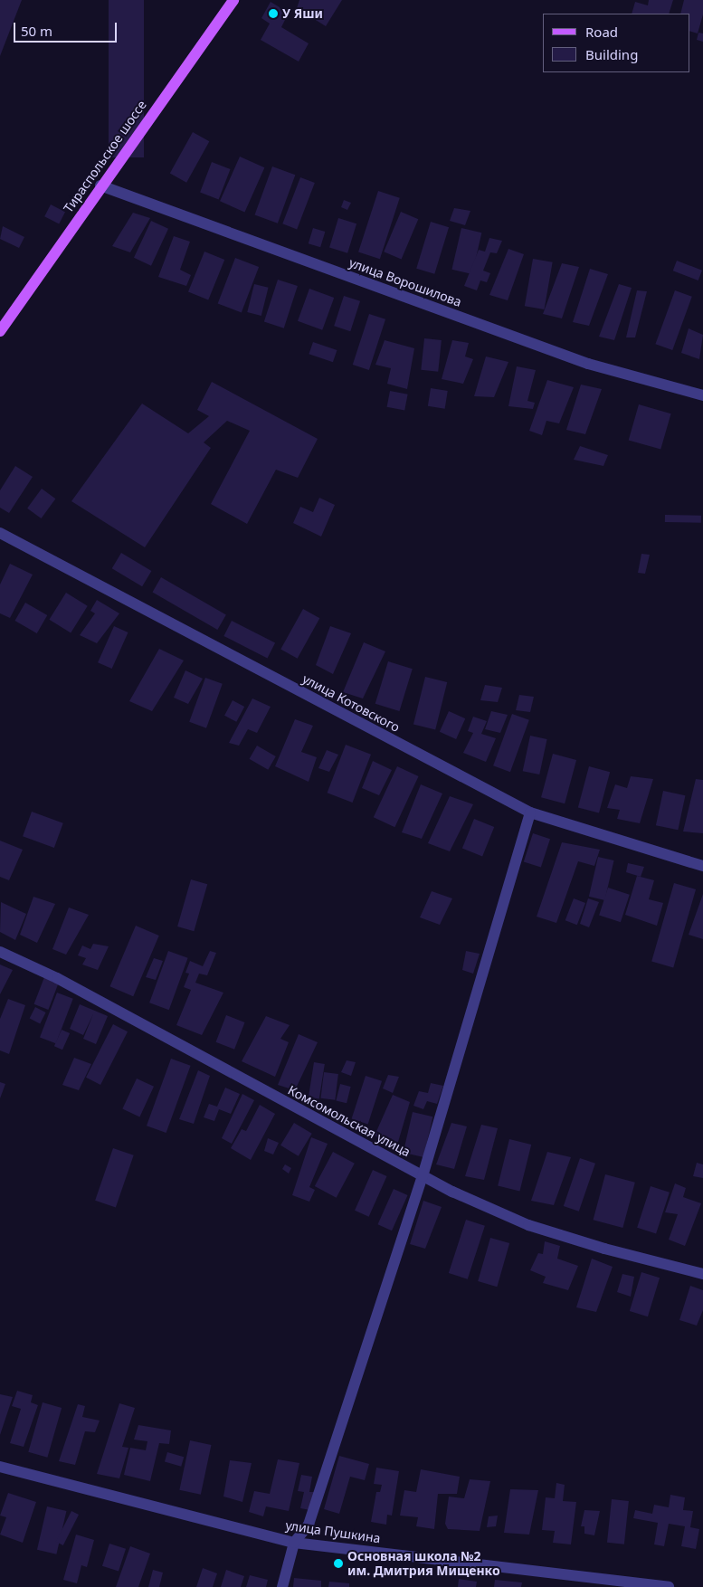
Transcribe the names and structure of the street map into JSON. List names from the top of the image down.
{
  "streets": {
    "main road": ["Тираспольское шоссе"],
    "street": [
      "улица Ворошилова",
      "улица Котовского",
      "Комсомольская улица",
      "улица Пушкина"
    ]
  },
  "crossings": [
    ["Тираспольское шоссе", "улица Ворошилова"]
  ],
  "places": ["У Яши", "Основная школа №2 им. Дмитрия Мищенко"],
  "legend": ["Road", "Building"],
  "scale_bar": "50 m"
}
